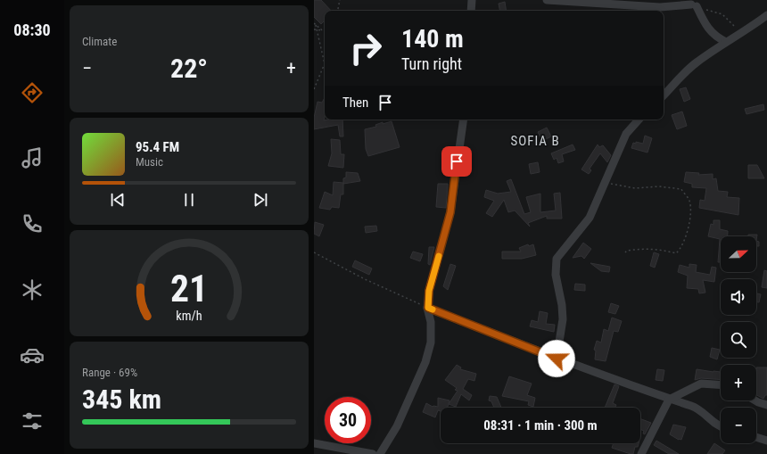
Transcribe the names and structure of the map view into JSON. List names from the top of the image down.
{
  "districts": ["SOFIA B"],
  "north": "right",
  "page": {
    "tabs": "08:30",
    "tile": [
      "Climate",
      ["Range · 69%", "345 km"]
    ],
    "turn": ["140 m", "Turn right"],
    "heat": ["−", "22°", "+"],
    "then": "Then",
    "song": ["95.4 FM", "Music"],
    "map_buttons": ["+", "−"],
    "limit": "30",
    "trip": "08:31 · 1 min · 300 m",
    "gauge": ["21", "km/h"]
  }
}
